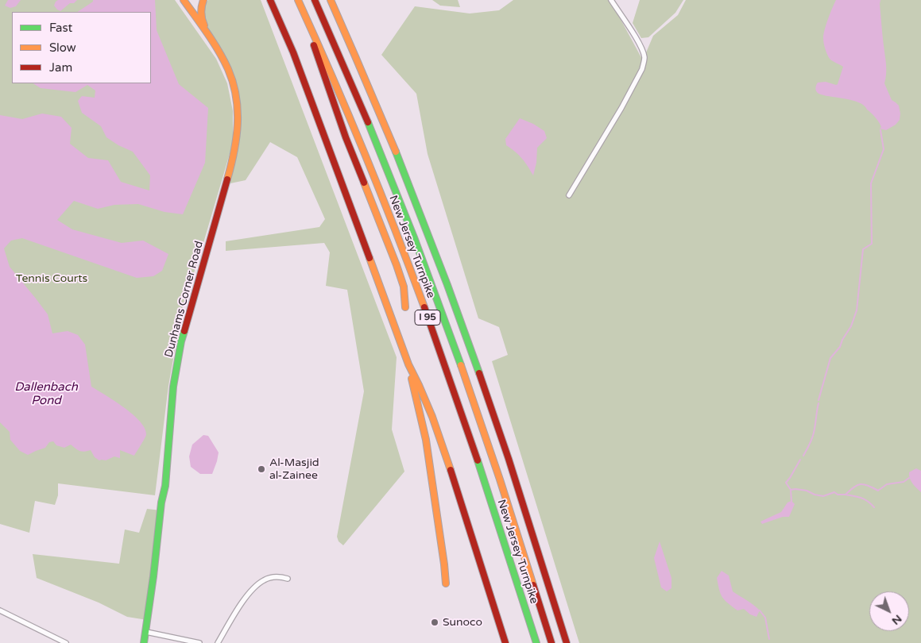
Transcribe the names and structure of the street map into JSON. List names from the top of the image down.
{
  "streets": {
    "main road": ["New Jersey Turnpike", "Dunhams Corner Road", "I 95"]
  },
  "water": ["Dallenbach Pond"],
  "parks": ["Tennis Courts"],
  "places": ["Al-Masjid al-Zainee", "Sunoco"],
  "legend": ["Fast", "Slow", "Jam"],
  "north": "bottom right"
}
